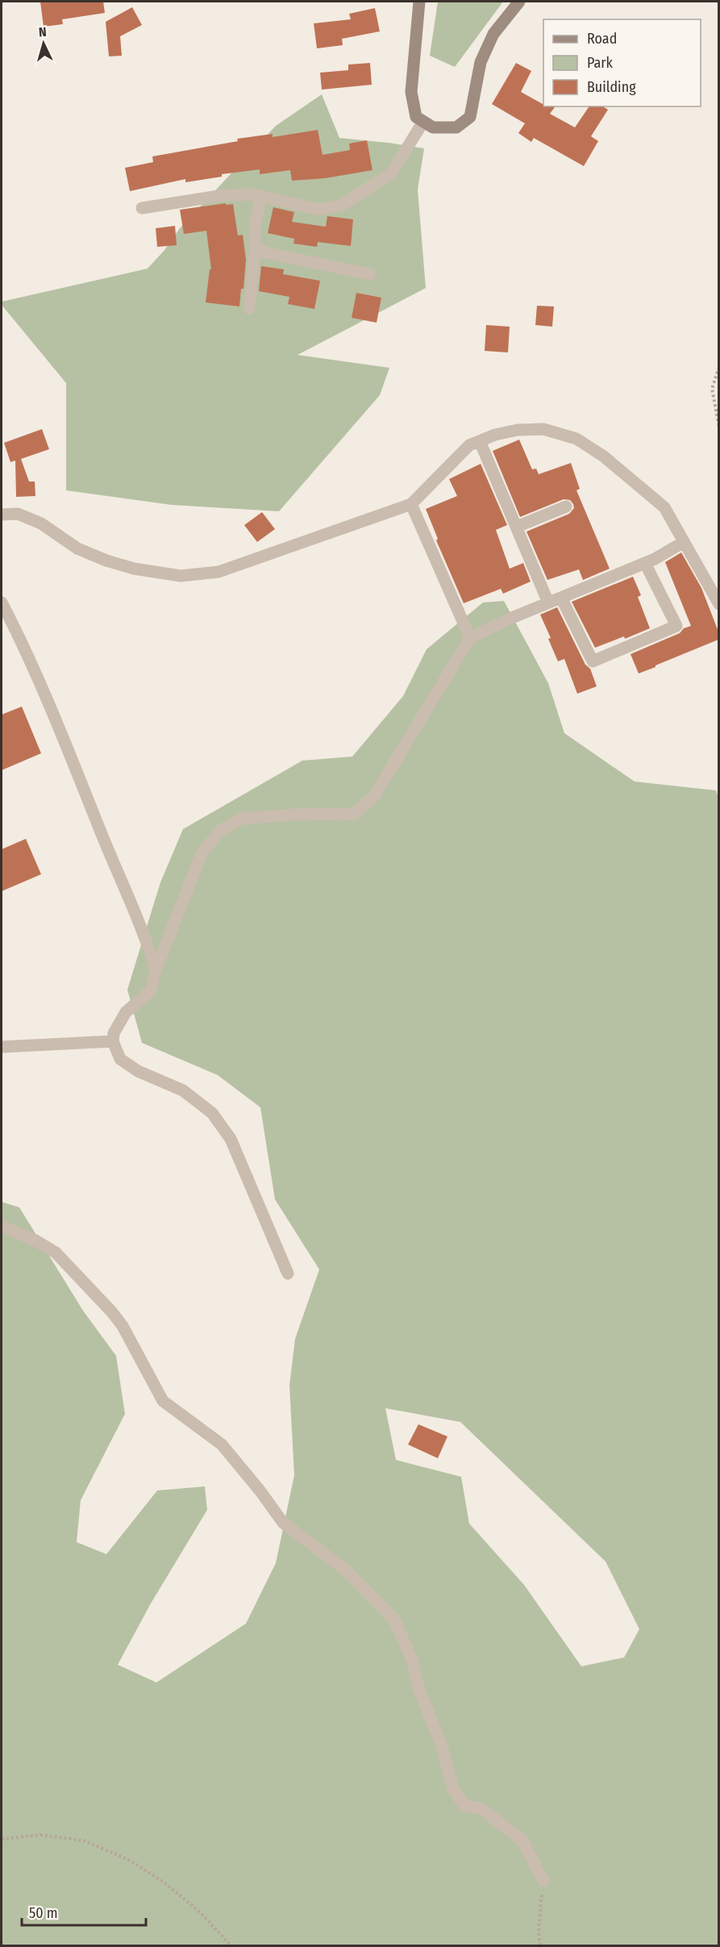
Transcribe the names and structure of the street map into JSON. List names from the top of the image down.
{
  "legend": ["Road", "Park", "Building"],
  "scale_bar": "50 m",
  "north": "top"
}
